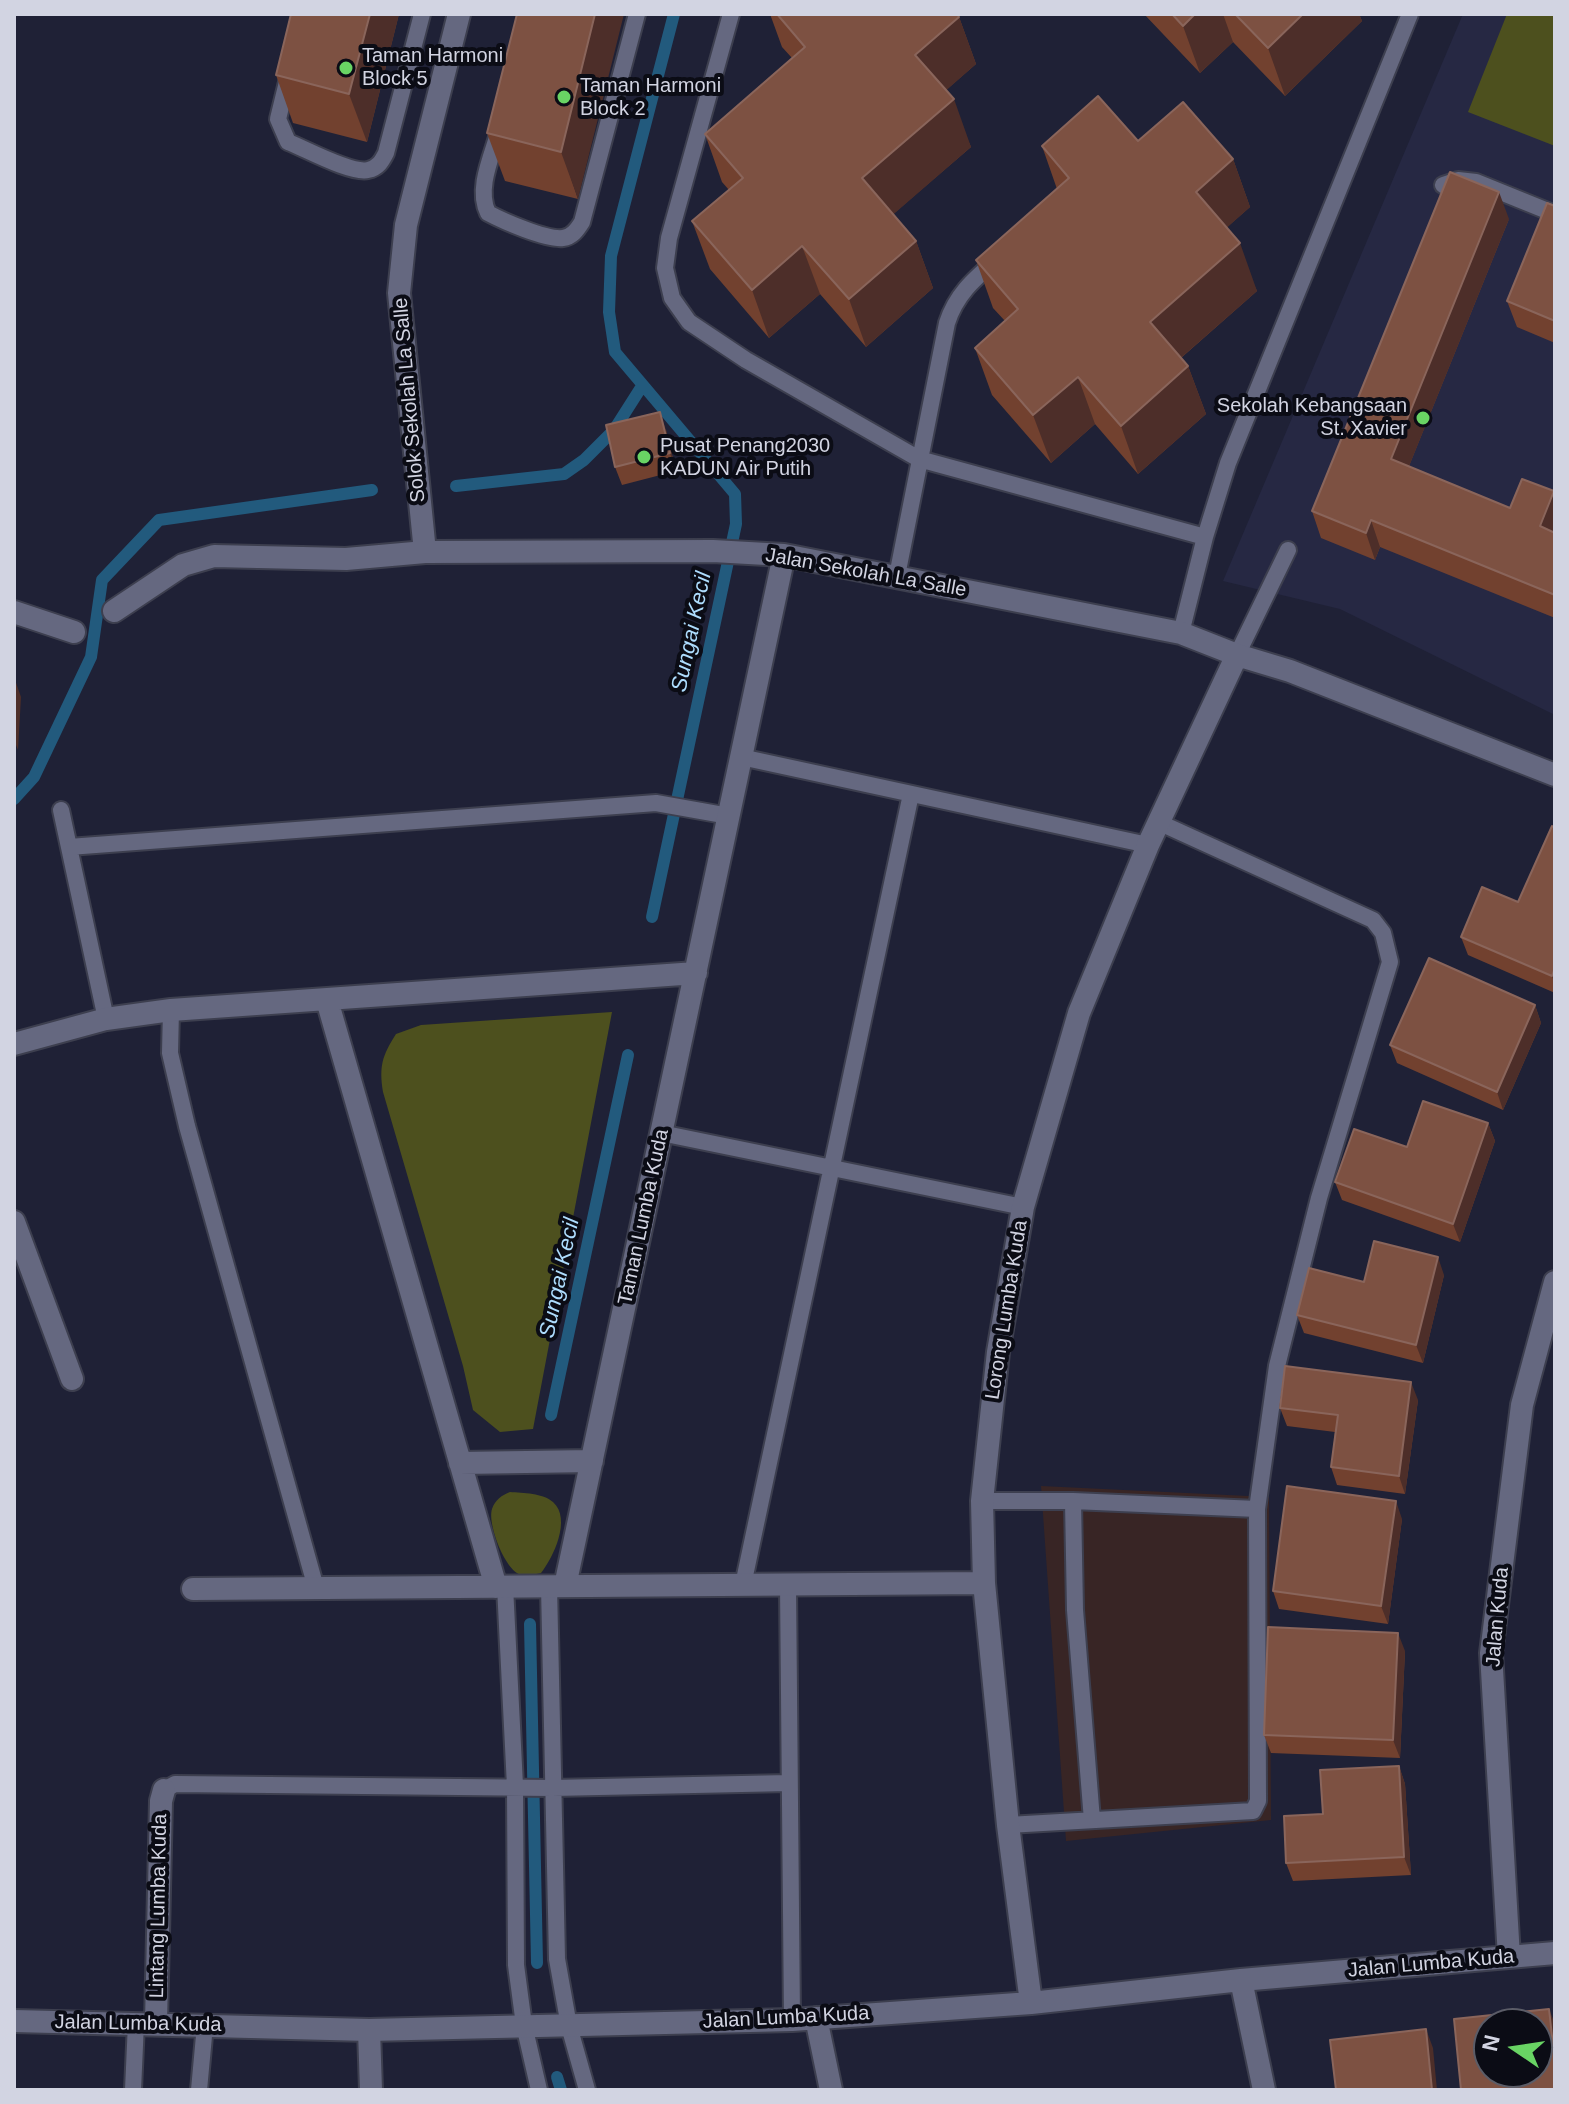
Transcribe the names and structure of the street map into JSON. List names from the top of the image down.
{
  "streets": {
    "street": [
      "Solok Sekolah La Salle",
      "Jalan Sekolah La Salle",
      "Taman Lumba Kuda",
      "Lorong Lumba Kuda",
      "Jalan Kuda",
      "Lintang Lumba Kuda",
      "Jalan Lumba Kuda"
    ]
  },
  "crossings": [
    ["Solok Sekolah La Salle", "Jalan Sekolah La Salle"],
    ["Jalan Sekolah La Salle", "Taman Lumba Kuda"],
    ["Jalan Sekolah La Salle", "Lorong Lumba Kuda"],
    ["Lorong Lumba Kuda", "Jalan Lumba Kuda"],
    ["Jalan Kuda", "Jalan Lumba Kuda"],
    ["Lintang Lumba Kuda", "Jalan Lumba Kuda"]
  ],
  "water": ["Sungai Kecil"],
  "places": [
    "Taman Harmoni Block 5",
    "Taman Harmoni Block 2",
    "Sekolah Kebangsaan St. Xavier",
    "Pusat Penang2030 KADUN Air Putih"
  ],
  "north": "left"
}
